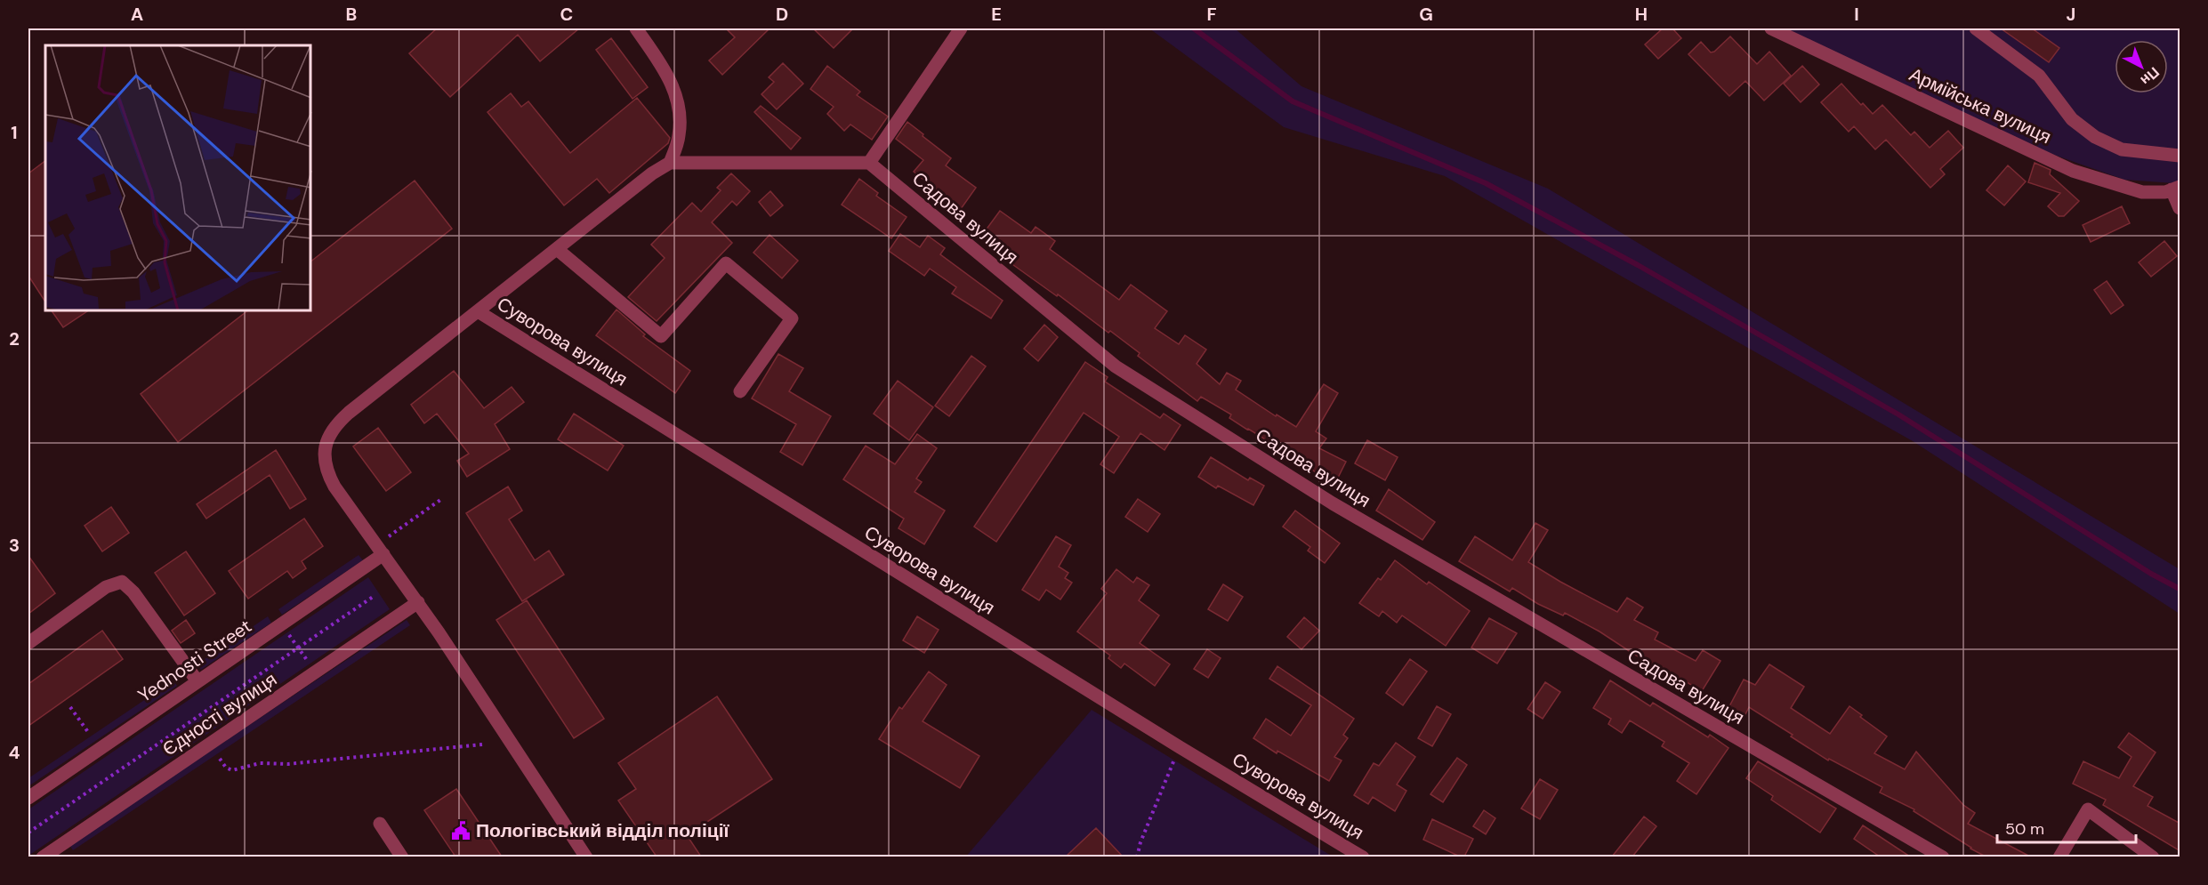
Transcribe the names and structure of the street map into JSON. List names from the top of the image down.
{
  "streets": {
    "street": [
      "Армійська вулиця",
      "Садова вулиця",
      "Суворова вулиця",
      "Yednosti Street",
      "Єдності вулиця"
    ]
  },
  "places": {
    "public building": ["Пологівський відділ поліції"]
  },
  "scale_bar": "50 m",
  "north": "bottom right",
  "grid": {
    "columns": [
      "A",
      "B",
      "C",
      "D",
      "E",
      "F",
      "G",
      "H",
      "I",
      "J"
    ],
    "rows": [
      "1",
      "2",
      "3",
      "4"
    ]
  }
}
